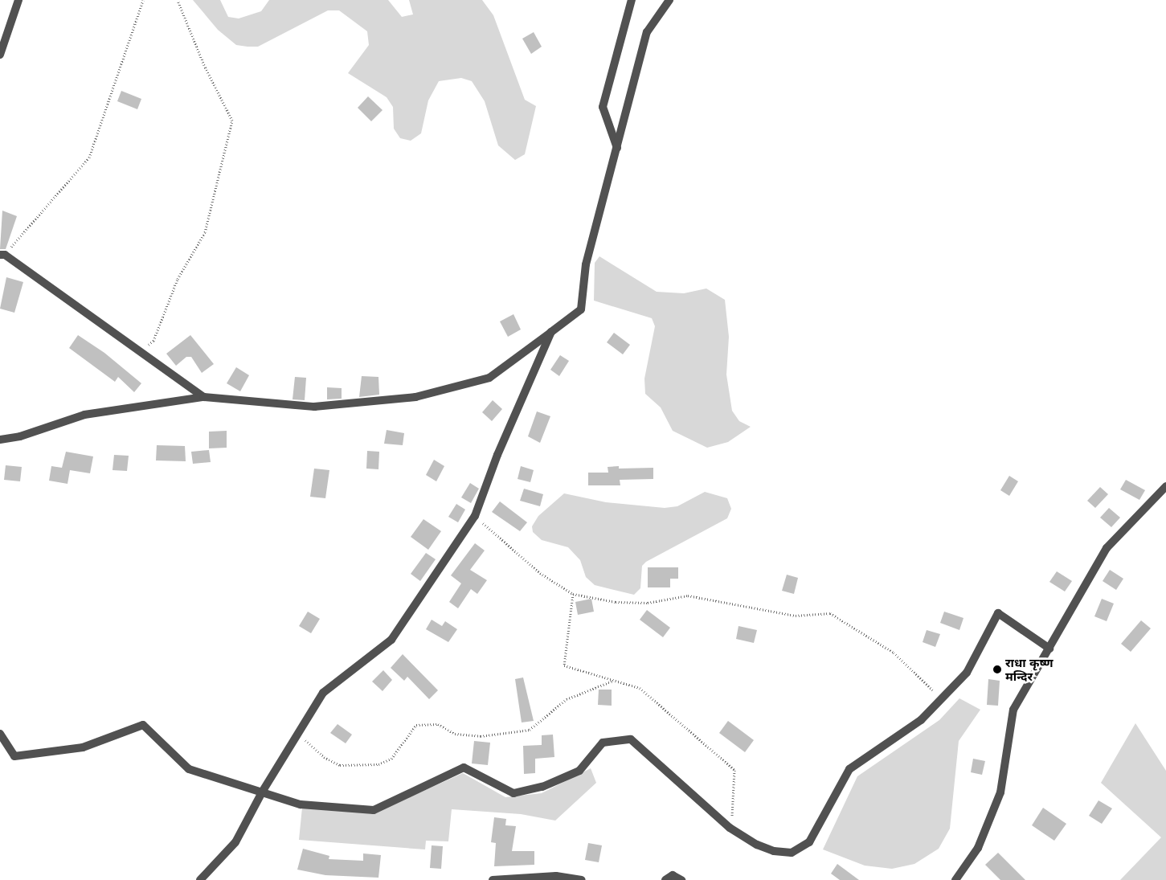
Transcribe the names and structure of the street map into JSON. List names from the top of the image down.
{
  "places": ["राधा कृष्ण मन्दिर"]
}
